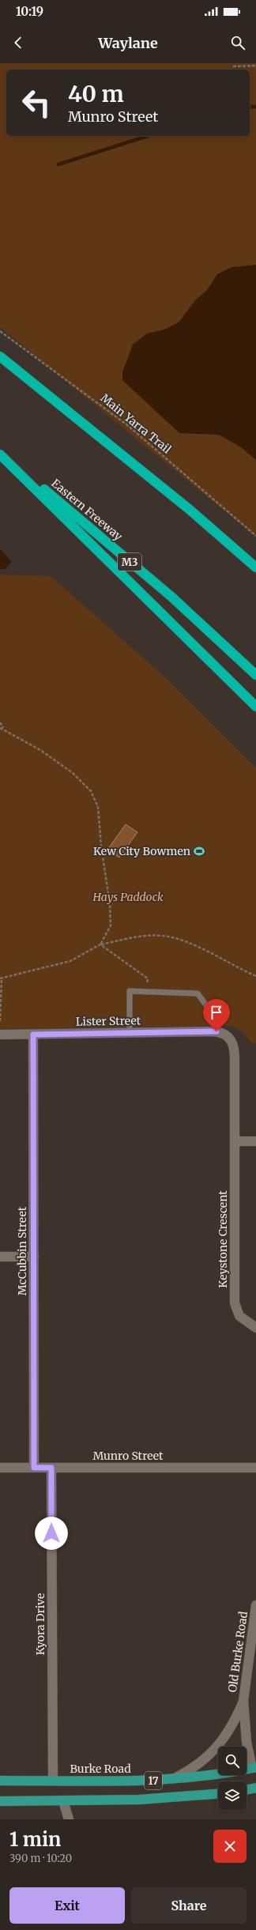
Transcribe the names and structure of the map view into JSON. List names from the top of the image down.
{
  "streets": {
    "highway": ["Eastern Freeway", "M3"],
    "main road": ["Burke Road", "17"],
    "street": [
      "Lister Street",
      "Keystone Crescent",
      "McCubbin Street",
      "Munro Street",
      "Kyora Drive",
      "Old Burke Road"
    ],
    "path": ["Main Yarra Trail"]
  },
  "crossings": [
    ["Lister Street", "Keystone Crescent"],
    ["Lister Street", "McCubbin Street"],
    ["McCubbin Street", "Munro Street"],
    ["Munro Street", "Kyora Drive"],
    ["Kyora Drive", "Burke Road"],
    ["Old Burke Road", "Burke Road"]
  ],
  "parks": ["Hays Paddock"],
  "places": {
    "sports": ["Kew City Bowmen"]
  },
  "page": {
    "status": "10:19",
    "header": "Waylane",
    "turn": ["40 m", "Munro Street"],
    "heading": ["1 min", "390 m · 10:20"],
    "buttons": ["Exit", "Share"]
  }
}
